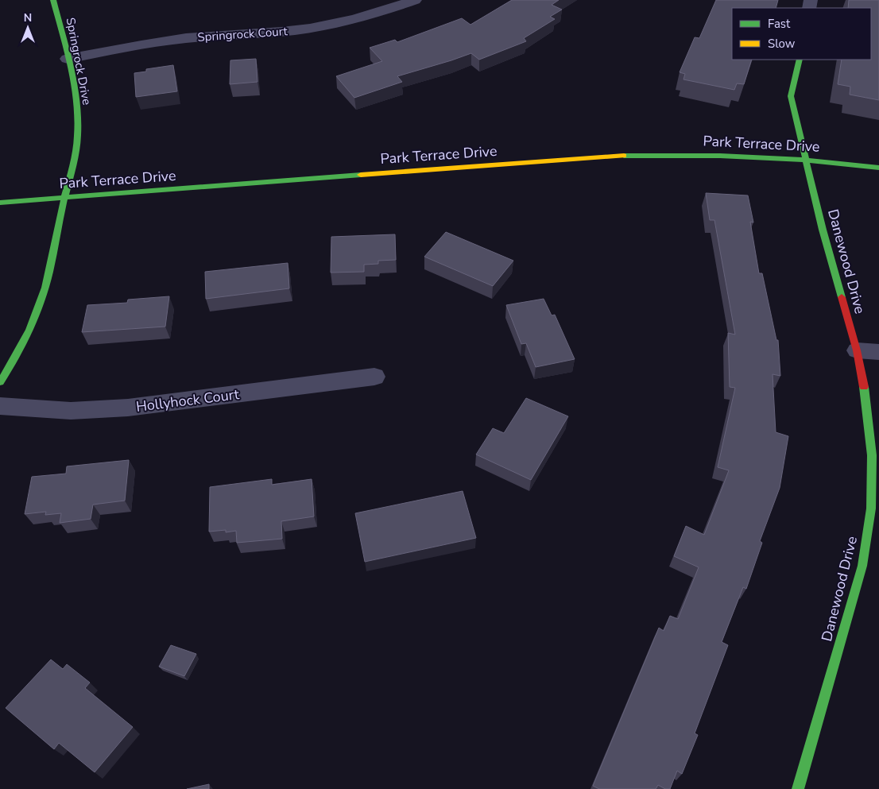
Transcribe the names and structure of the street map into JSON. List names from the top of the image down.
{
  "streets": {
    "street": [
      "Springrock Court",
      "Springrock Drive",
      "Park Terrace Drive",
      "Danewood Drive",
      "Hollyhock Court"
    ]
  },
  "crossings": [
    ["Springrock Court", "Springrock Drive"],
    ["Springrock Drive", "Park Terrace Drive"],
    ["Park Terrace Drive", "Danewood Drive"]
  ],
  "legend": ["Fast", "Slow"],
  "north": "top"
}
